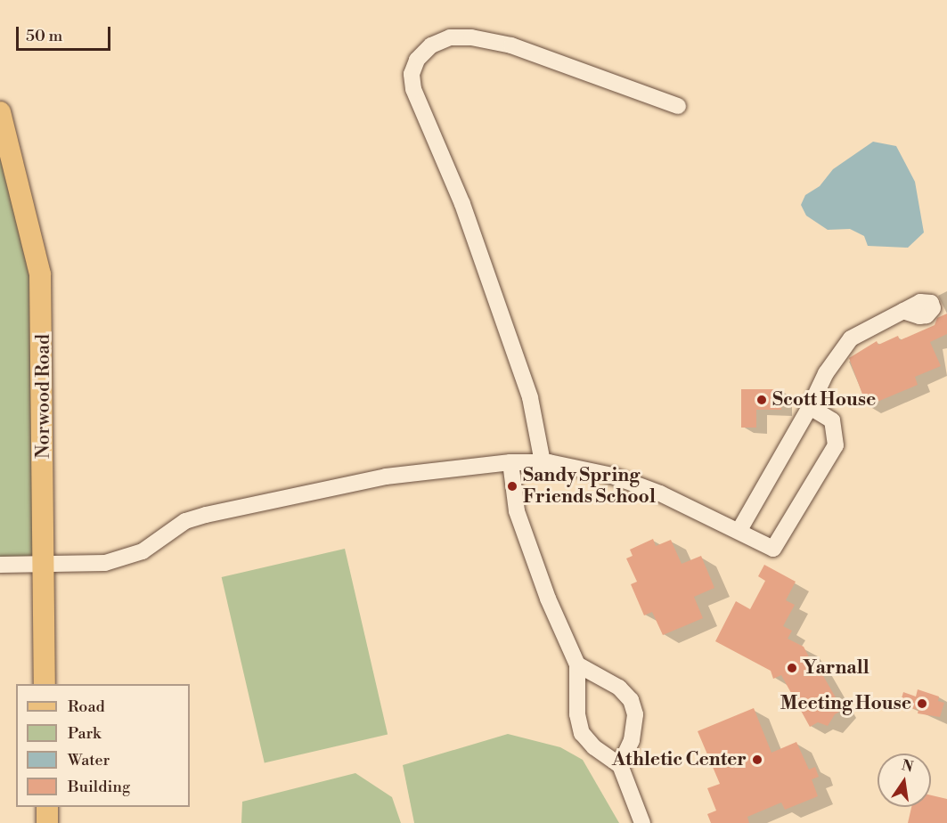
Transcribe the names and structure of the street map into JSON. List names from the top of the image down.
{
  "streets": {
    "main road": ["Norwood Road"]
  },
  "places": [
    "Scott House",
    "Sandy Spring Friends School",
    "Yarnall",
    "Meeting House",
    "Athletic Center"
  ],
  "legend": [
    "Road",
    "Park",
    "Water",
    "Building"
  ],
  "scale_bar": "50 m",
  "north": "top"
}
